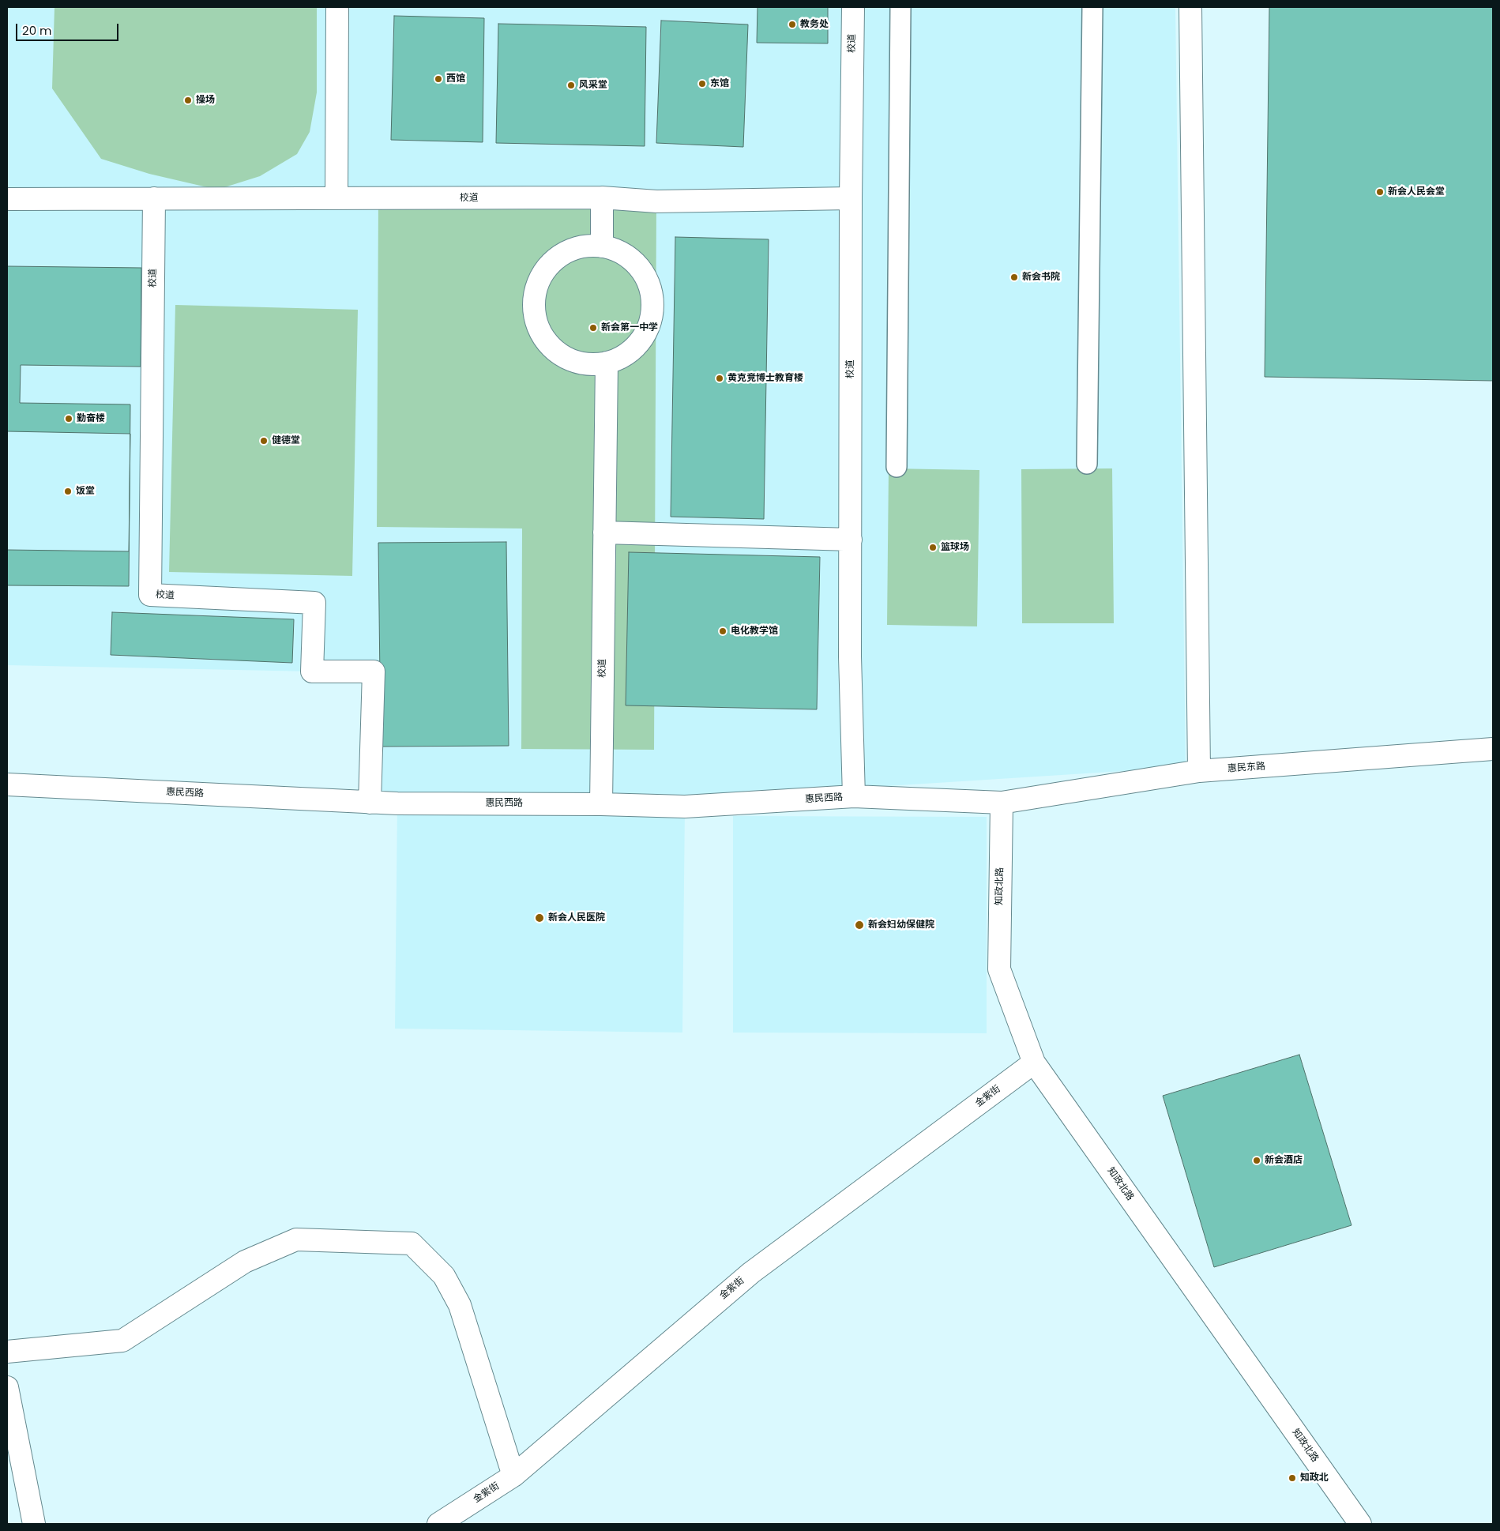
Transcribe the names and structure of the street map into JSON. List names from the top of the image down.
{
  "streets": {
    "street": [
      "校道",
      "惠民东路",
      "惠民西路",
      "知政北路",
      "金紫街"
    ]
  },
  "crossings": [
    ["校道", "惠民西路"],
    ["惠民东路", "惠民西路"],
    ["惠民东路", "知政北路"],
    ["惠民西路", "知政北路"],
    ["知政北路", "金紫街"]
  ],
  "places": [
    "教务处",
    "西馆",
    "东馆",
    "风采堂",
    "操场",
    "新会人民会堂",
    "新会书院",
    "新会第一中学",
    "黄克竞博士教育楼",
    "勤奋楼",
    "健德堂",
    "饭堂",
    "篮球场",
    "电化教学馆",
    "新会人民医院",
    "新会妇幼保健院",
    "新会酒店",
    "知政北"
  ],
  "scale_bar": "20 m"
}
